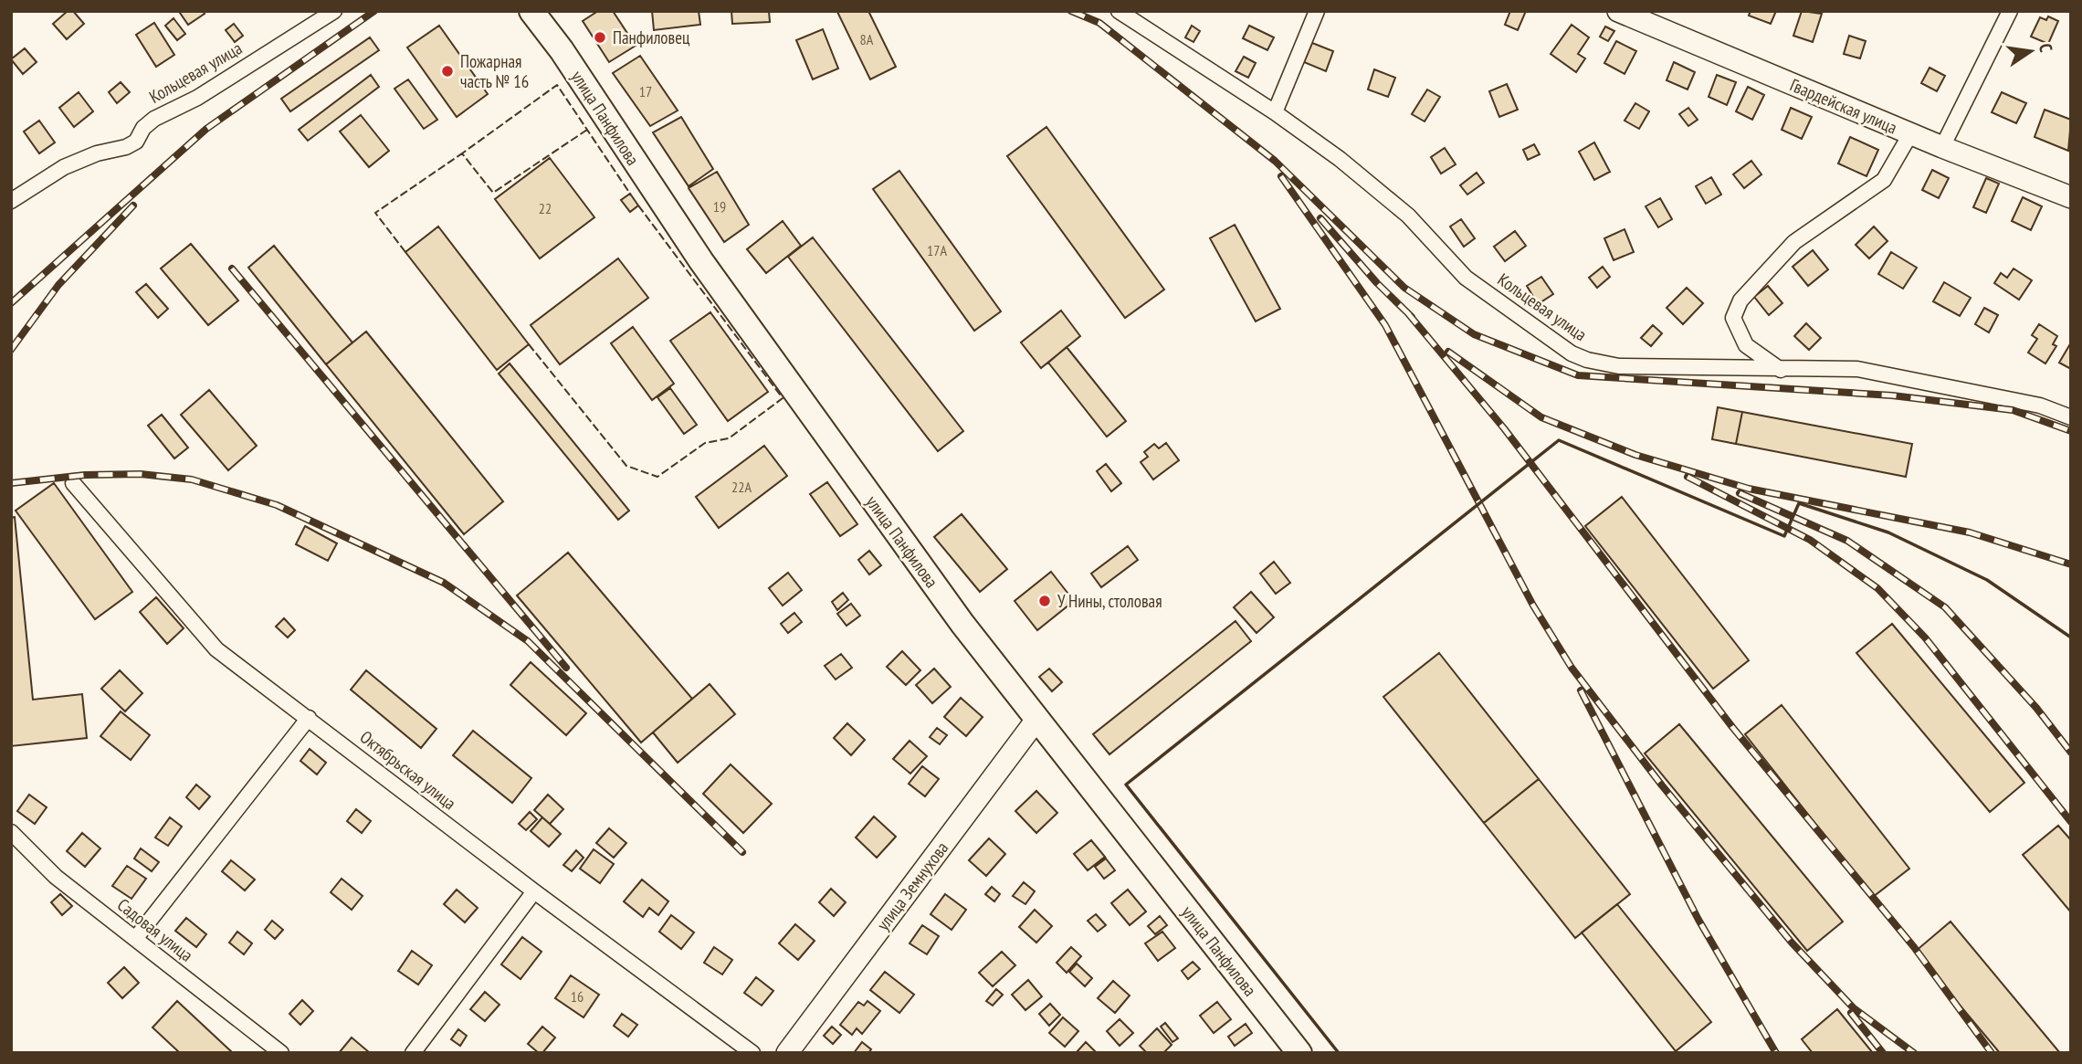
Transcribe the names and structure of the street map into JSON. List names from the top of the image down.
{
  "streets": {
    "main road": ["Гвардейская улица", "улица Панфилова", "улица Земнухова"],
    "street": ["Кольцевая улица", "Октябрьская улица", "Садовая улица"]
  },
  "crossings": [
    ["улица Панфилова", "улица Земнухова"]
  ],
  "places": ["Панфиловец", "Пожарная часть № 16", "У Нины, столовая"],
  "house_numbers": [
    "8А",
    "17",
    "19",
    "22",
    "17А",
    "22А",
    "16"
  ],
  "north": "right"
}
